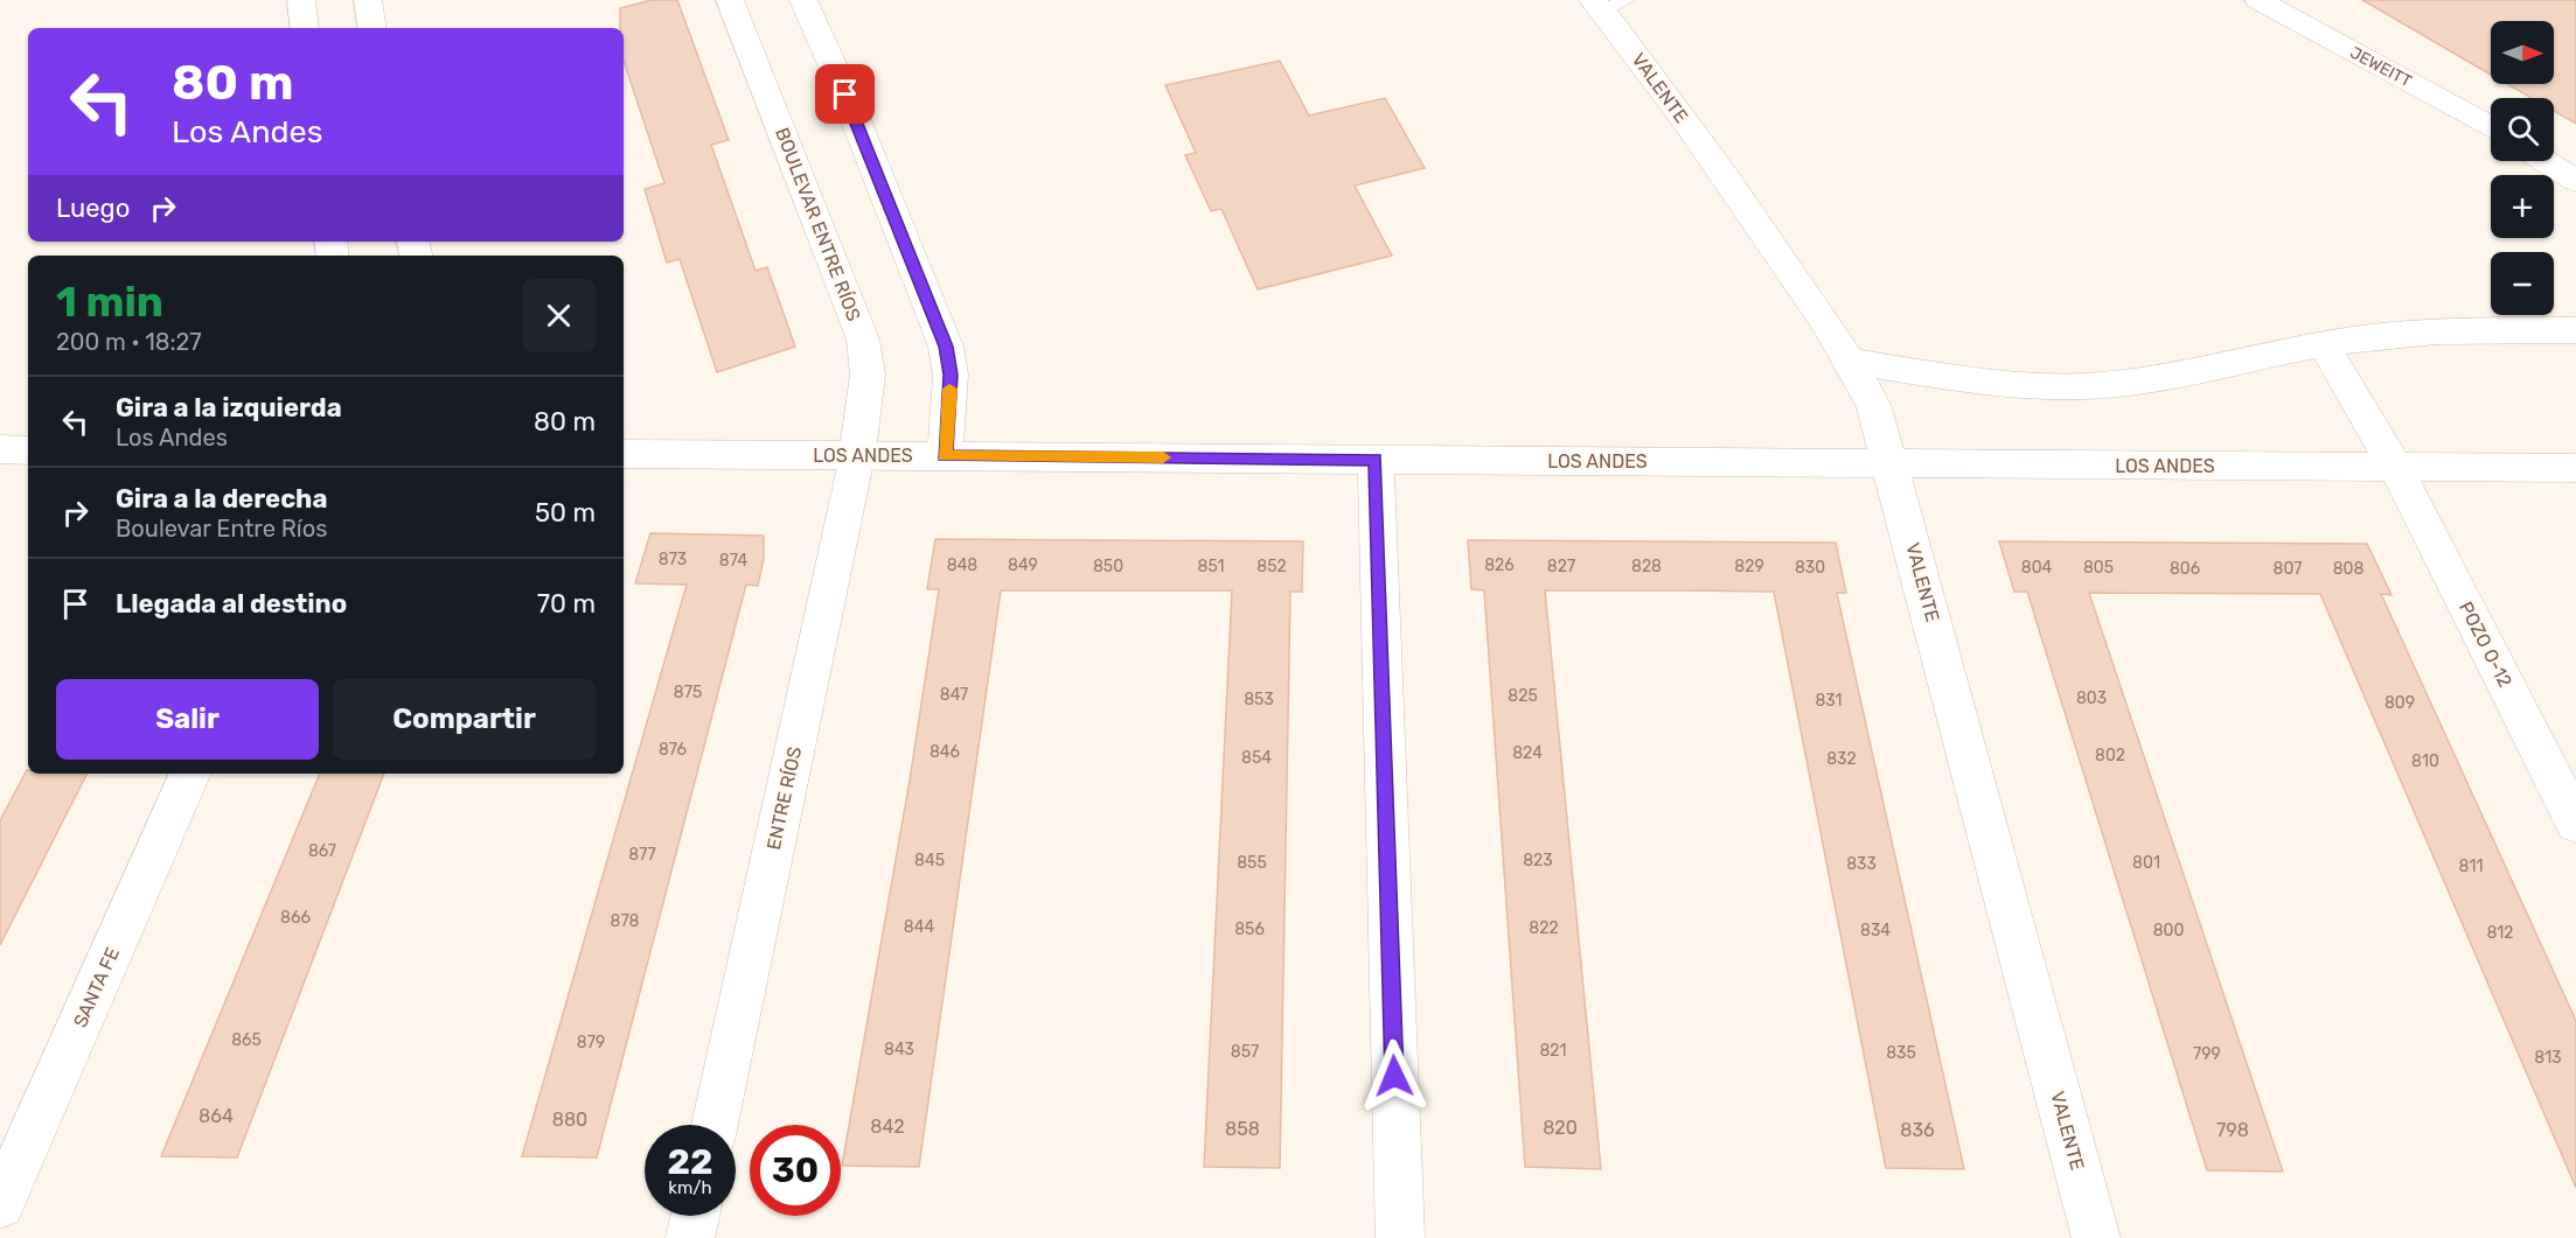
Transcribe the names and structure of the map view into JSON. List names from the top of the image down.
{
  "streets": {
    "street": [
      "JEWEITT",
      "VALENTE",
      "BOULEVAR ENTRE RÍOS",
      "LOS ANDES",
      "POZO O-12",
      "ENTRE RÍOS",
      "SANTA FE"
    ]
  },
  "crossings": [
    ["VALENTE", "LOS ANDES"],
    ["BOULEVAR ENTRE RÍOS", "LOS ANDES"],
    ["BOULEVAR ENTRE RÍOS", "ENTRE RÍOS"],
    ["LOS ANDES", "POZO O-12"],
    ["LOS ANDES", "ENTRE RÍOS"]
  ],
  "house_numbers": [
    "873",
    "874",
    "848",
    "849",
    "826",
    "850",
    "851",
    "852",
    "827",
    "828",
    "829",
    "830",
    "804",
    "805",
    "806",
    "807",
    "808",
    "875",
    "847",
    "825",
    "803",
    "853",
    "831",
    "809",
    "876",
    "846",
    "824",
    "802",
    "854",
    "832",
    "810",
    "867",
    "877",
    "845",
    "823",
    "855",
    "801",
    "833",
    "811",
    "866",
    "878",
    "844",
    "822",
    "856",
    "834",
    "800",
    "812",
    "865",
    "879",
    "843",
    "821",
    "857",
    "835",
    "799",
    "813",
    "864",
    "880",
    "842",
    "820",
    "858",
    "836",
    "798"
  ],
  "north": "right",
  "page": {
    "map_buttons": ["+", "−"],
    "turn": ["80 m", "Los Andes"],
    "then": "Luego",
    "heading": ["1 min", "200 m · 18:27"],
    "list": [
      {
        "name": "Gira a la izquierda",
        "note": "Los Andes",
        "value": "80 m"
      },
      {
        "name": "Gira a la derecha",
        "note": "Boulevar Entre Ríos",
        "value": "50 m"
      },
      {
        "name": "Llegada al destino",
        "value": "70 m"
      }
    ],
    "buttons": ["Salir", "Compartir"],
    "speed": "22 km/h",
    "limit": "30"
  }
}
